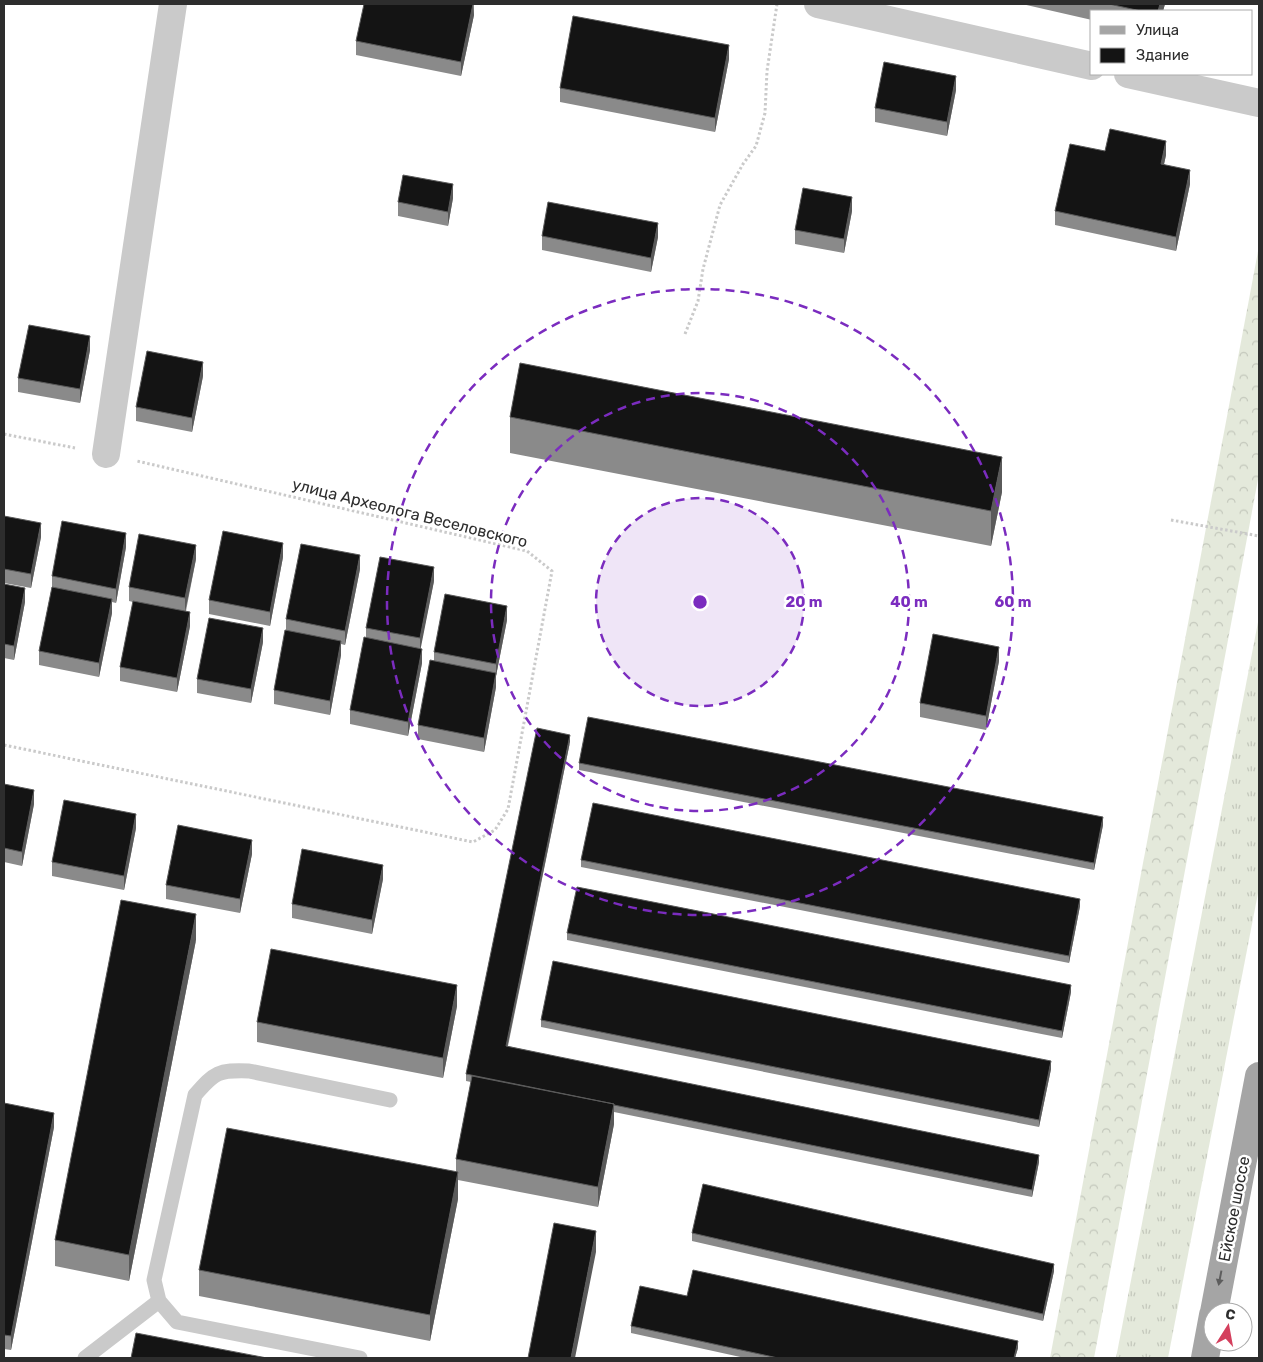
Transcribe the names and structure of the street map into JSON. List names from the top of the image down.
{
  "streets": {
    "main road": ["Ейское шоссе"],
    "path": ["улица Археолога Веселовского"]
  },
  "one_way": ["Ейское шоссе"],
  "legend": ["Улица", "Здание"],
  "north": "top",
  "rings": ["20 m", "40 m", "60 m"]
}
